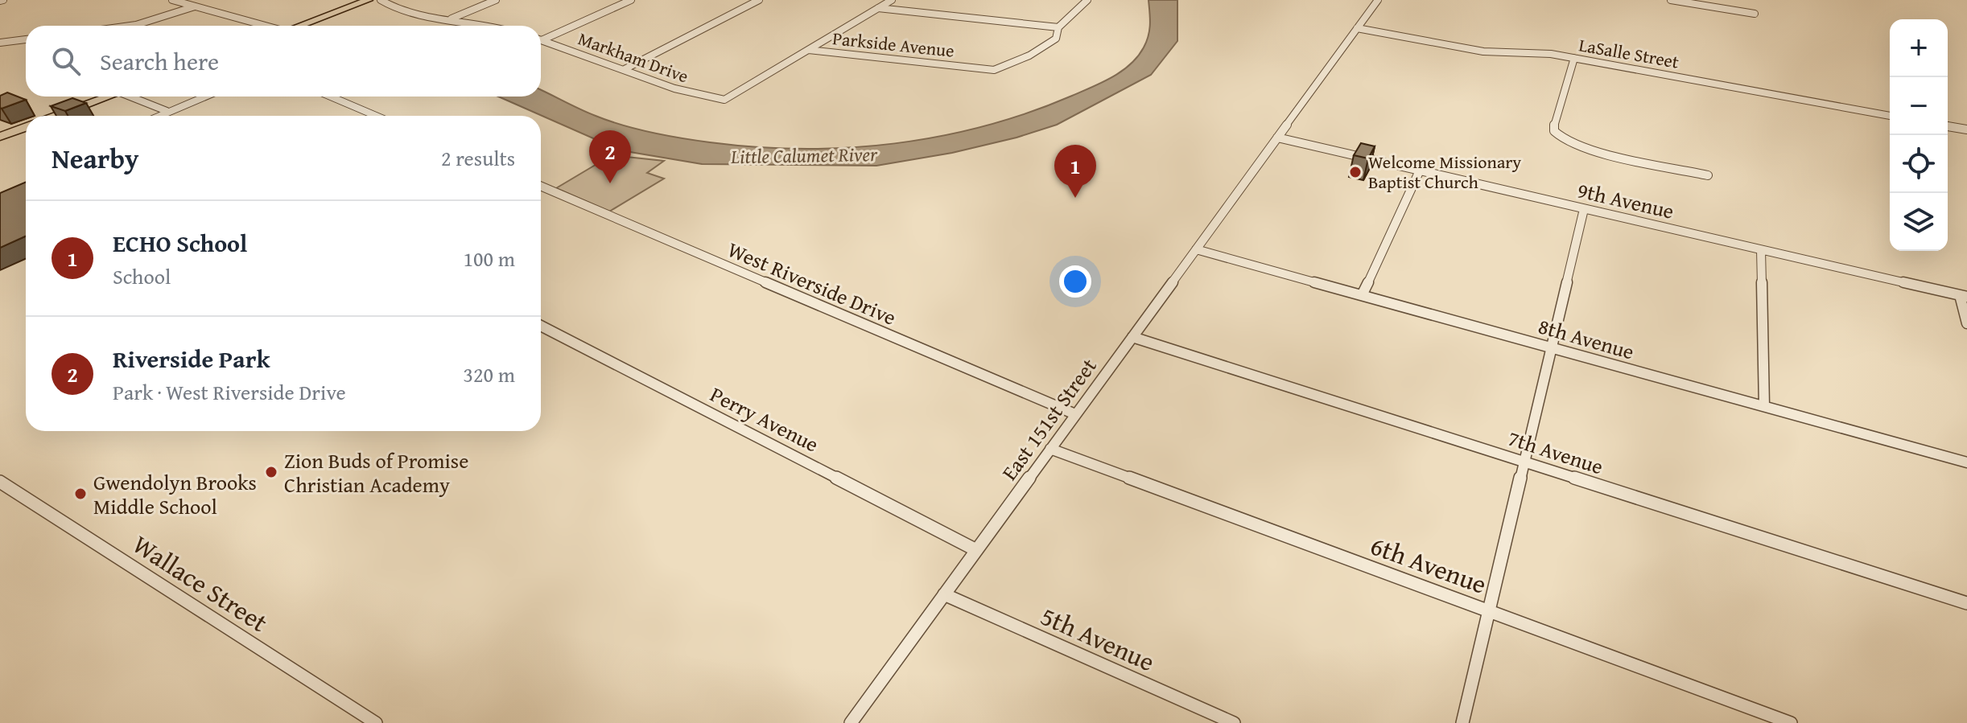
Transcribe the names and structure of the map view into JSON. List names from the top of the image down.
{
  "streets": {
    "street": [
      "Parkside Avenue",
      "LaSalle Street",
      "Markham Drive",
      "9th Avenue",
      "West Riverside Drive",
      "8th Avenue",
      "Perry Avenue",
      "East 151st Street",
      "7th Avenue",
      "6th Avenue",
      "Wallace Street",
      "5th Avenue"
    ]
  },
  "crossings": [
    ["Parkside Avenue", "Markham Drive"],
    ["LaSalle Street", "East 151st Street"],
    ["9th Avenue", "East 151st Street"],
    ["West Riverside Drive", "East 151st Street"],
    ["8th Avenue", "East 151st Street"],
    ["Perry Avenue", "East 151st Street"],
    ["East 151st Street", "7th Avenue"],
    ["East 151st Street", "6th Avenue"],
    ["East 151st Street", "5th Avenue"]
  ],
  "water": ["Little Calumet River"],
  "places": ["Welcome Missionary Baptist Church", "Zion Buds of Promise Christian Academy", "Gwendolyn Brooks Middle School"],
  "page": {
    "map_buttons": ["+", "−"],
    "search": "Search here",
    "heading": ["Nearby", "2 results"],
    "pins": ["2", "1"],
    "list": [
      {
        "mark": "1",
        "name": "ECHO School",
        "note": "School",
        "value": "100 m"
      },
      {
        "mark": "2",
        "name": "Riverside Park",
        "note": "Park · West Riverside Drive",
        "value": "320 m"
      }
    ]
  }
}
